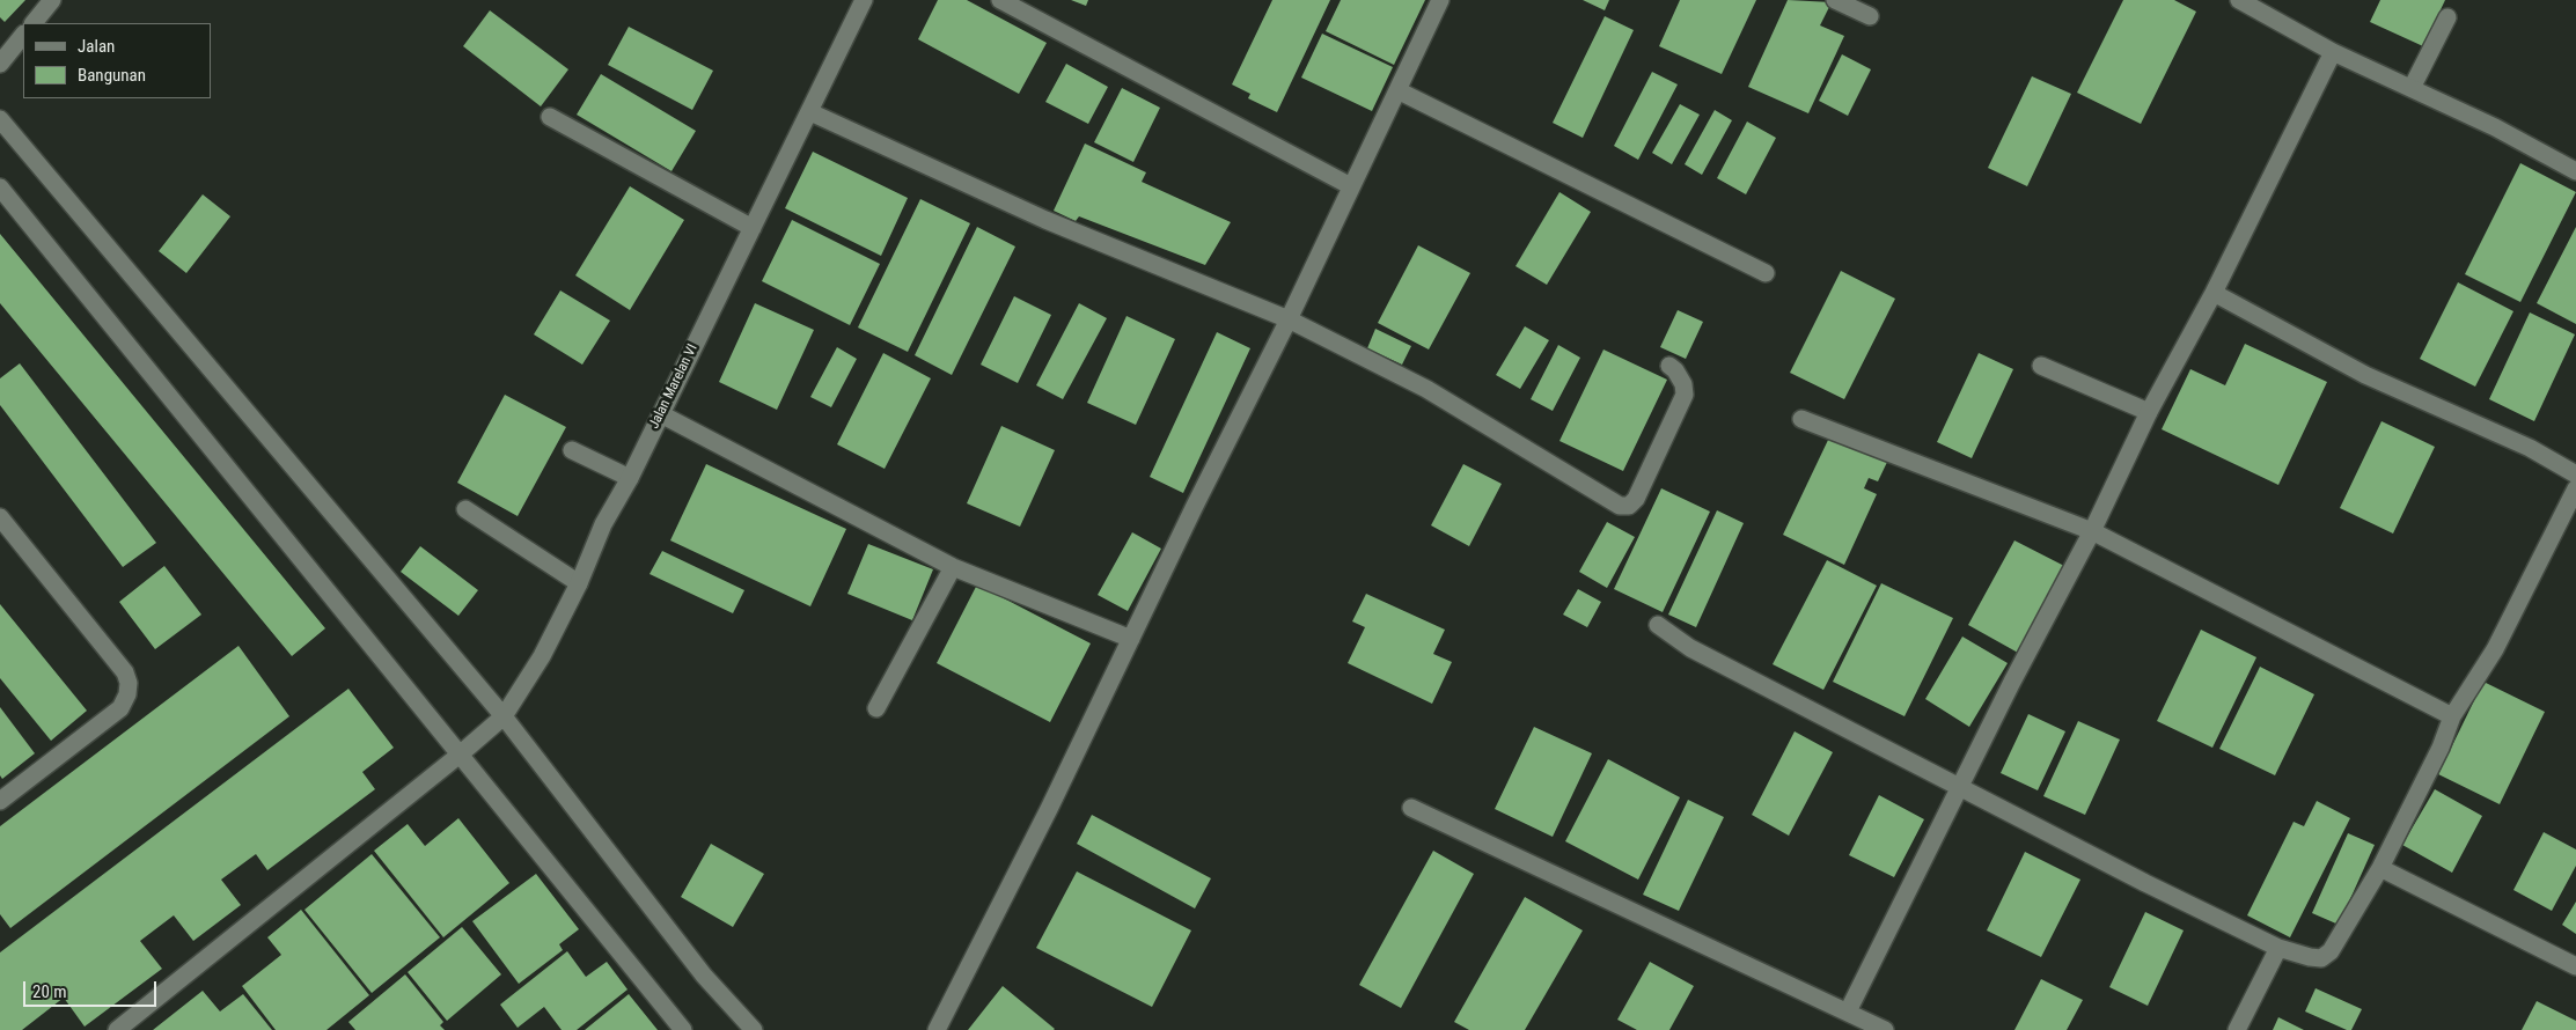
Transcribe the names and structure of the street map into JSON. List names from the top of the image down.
{
  "streets": {
    "street": ["Jalan Marelan VI"]
  },
  "legend": ["Jalan", "Bangunan"],
  "scale_bar": "20 m"
}
